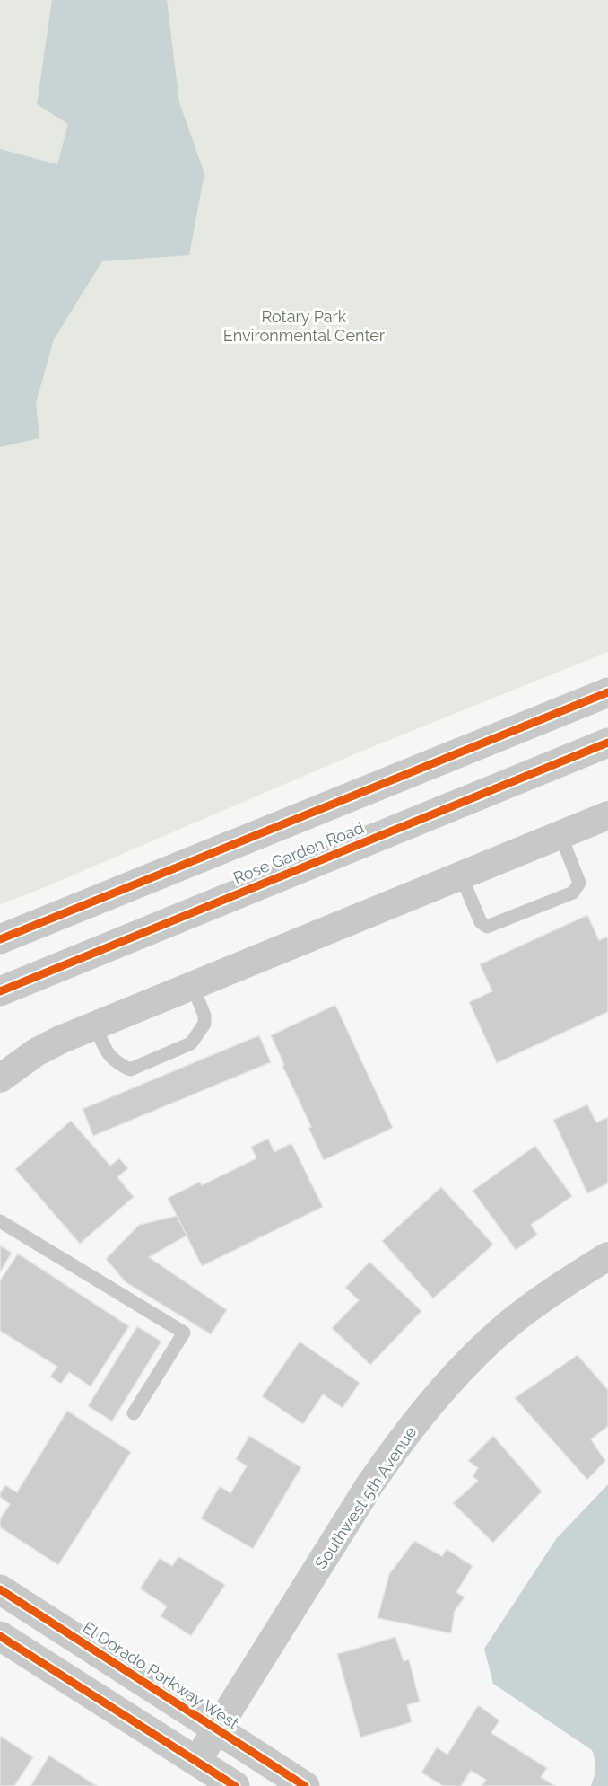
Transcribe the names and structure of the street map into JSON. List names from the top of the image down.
{
  "streets": {
    "street": ["Rose Garden Road", "Southwest 5th Avenue", "El Dorado Parkway West"]
  },
  "crossings": [
    ["Southwest 5th Avenue", "El Dorado Parkway West"]
  ],
  "parks": ["Rotary Park Environmental Center"]
}
